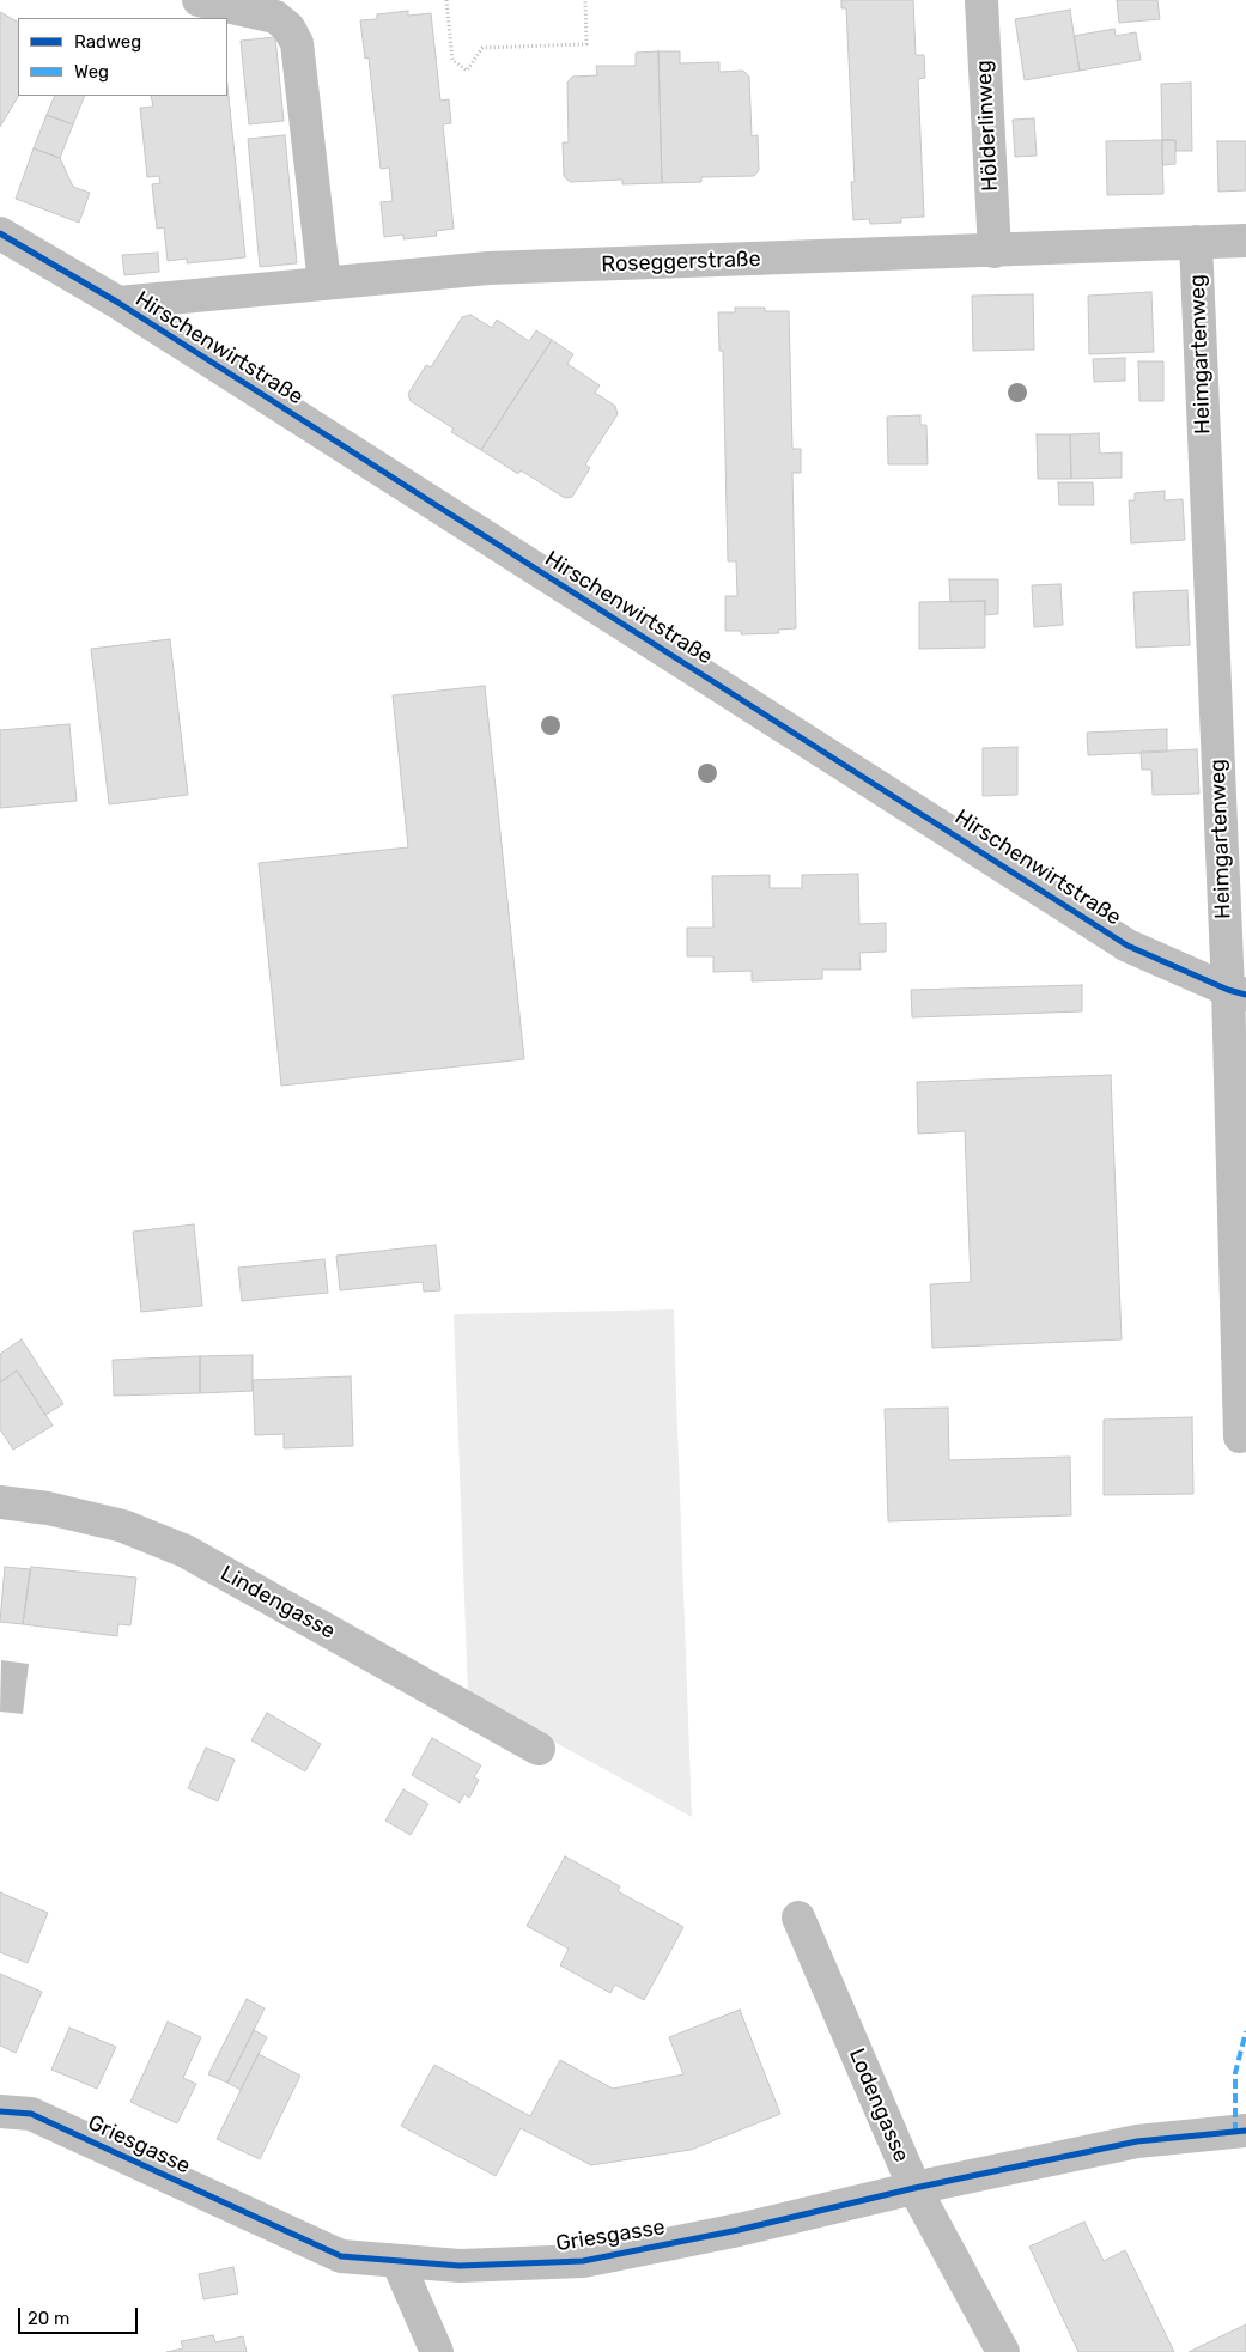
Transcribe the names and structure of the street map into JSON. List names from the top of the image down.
{
  "streets": {
    "street": [
      "Hölderlinweg",
      "Roseggerstraße",
      "Hirschenwirtstraße",
      "Heimgartenweg",
      "Lindengasse",
      "Lodengasse",
      "Griesgasse"
    ]
  },
  "crossings": [
    ["Hölderlinweg", "Roseggerstraße"],
    ["Roseggerstraße", "Hirschenwirtstraße"],
    ["Roseggerstraße", "Heimgartenweg"],
    ["Hirschenwirtstraße", "Heimgartenweg"],
    ["Lodengasse", "Griesgasse"]
  ],
  "legend": ["Radweg", "Weg"],
  "scale_bar": "20 m"
}
